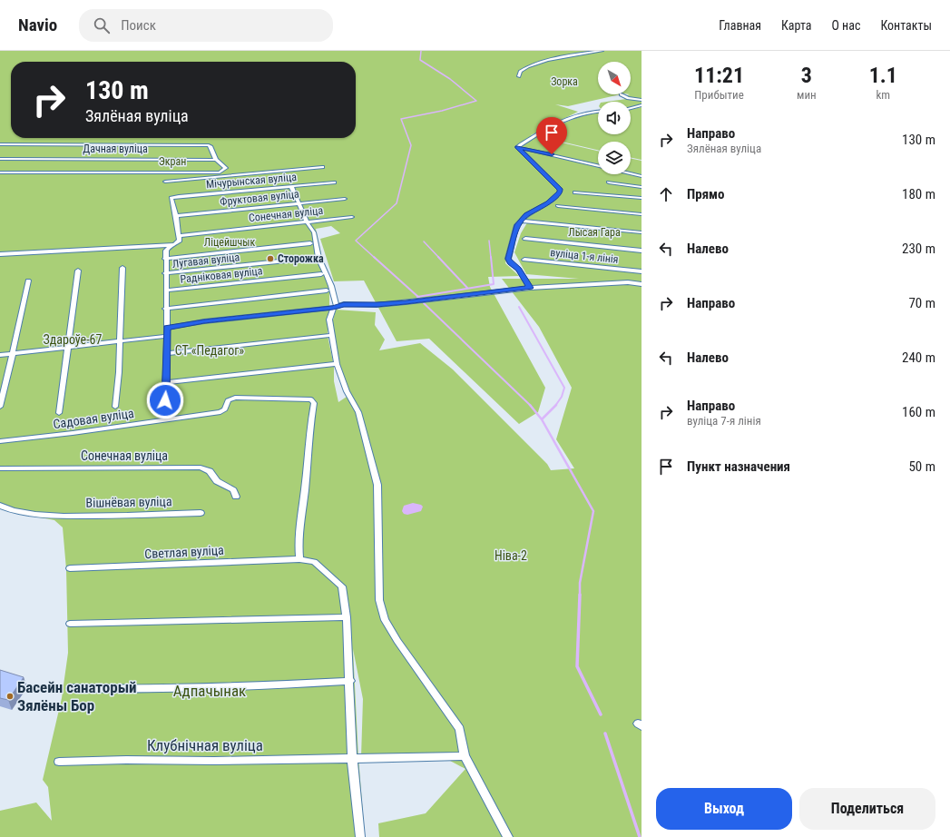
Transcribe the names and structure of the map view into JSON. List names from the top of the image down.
{
  "streets": {
    "street": [
      "Дачная вуліца",
      "Мічурынская вуліца",
      "Фруктовая вуліца",
      "Сонечная вуліца",
      "вуліца 1-я лінія",
      "Лугавая вуліца",
      "Радніковая вуліца",
      "Садовая вуліца",
      "Вішнёвая вуліца",
      "Светлая вуліца",
      "Клубнічная вуліца"
    ]
  },
  "crossings": [
    ["Мічурынская вуліца", "Фруктовая вуліца"],
    ["Садовая вуліца", "Светлая вуліца"],
    ["Светлая вуліца", "Клубнічная вуліца"]
  ],
  "parks": [
    "Зорка",
    "Экран",
    "Лысая Гара",
    "Ліцейшчык",
    "Здароўе-67",
    "СТ «Педагог»",
    "Ніва-2",
    "Адпачынак"
  ],
  "places": ["Сторожка", "Басейн санаторый Зялёны Бор"],
  "north": "bottom right",
  "page": {
    "header": "Navio",
    "search": "Поиск",
    "nav": [
      "Главная",
      "Карта",
      "О нас",
      "Контакты"
    ],
    "eta": [
      "11:21",
      "Прибытие",
      "3",
      "мин",
      "1.1",
      "km"
    ],
    "turn": ["130 m", "Зялёная вуліца"],
    "list": [
      {
        "name": "Направо",
        "note": "Зялёная вуліца",
        "value": "130 m"
      },
      {
        "name": "Прямо",
        "value": "180 m"
      },
      {
        "name": "Налево",
        "value": "230 m"
      },
      {
        "name": "Направо",
        "value": "70 m"
      },
      {
        "name": "Налево",
        "value": "240 m"
      },
      {
        "name": "Направо",
        "note": "вуліца 7-я лінія",
        "value": "160 m"
      },
      {
        "name": "Пункт назначения",
        "value": "50 m"
      }
    ],
    "buttons": ["Выход", "Поделиться"]
  }
}
